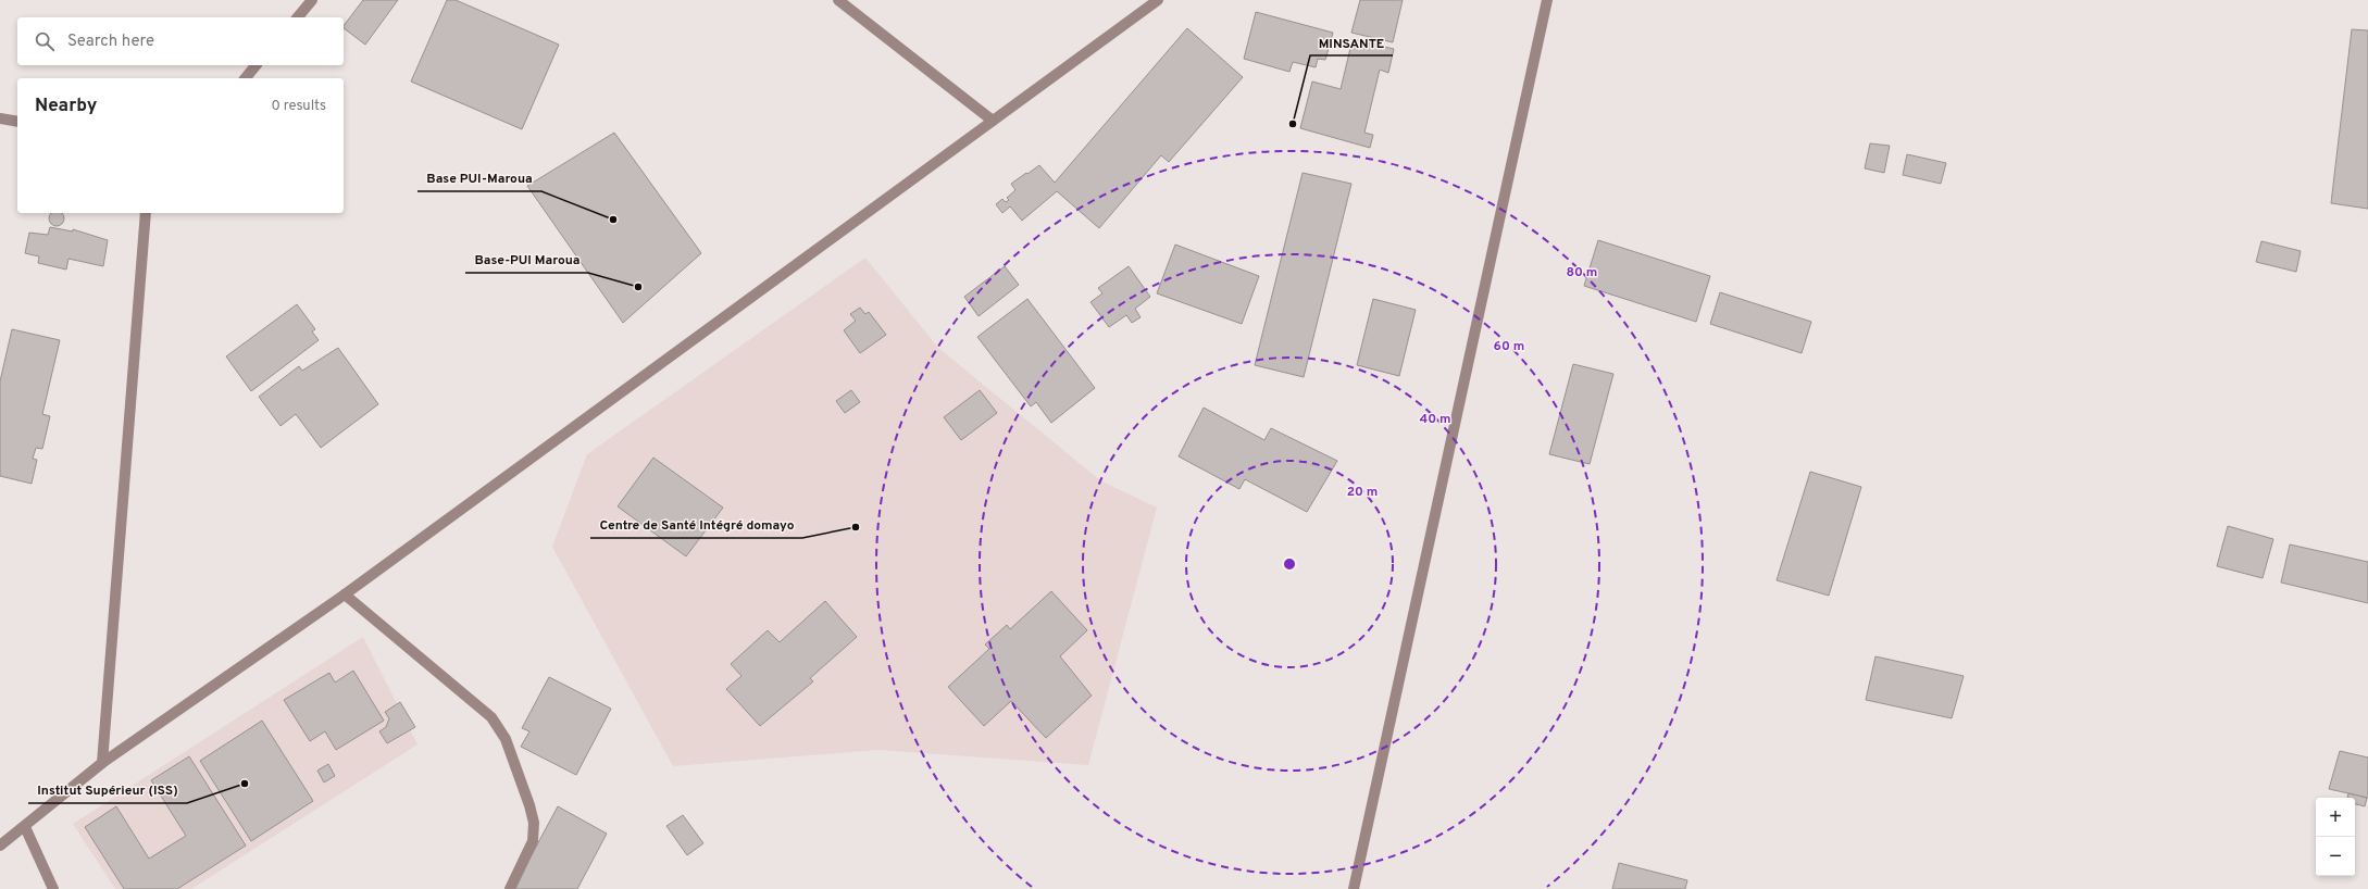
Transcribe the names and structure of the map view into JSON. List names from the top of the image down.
{
  "places": [
    "MINSANTE",
    "Base PUI-Maroua",
    "Base-PUI Maroua",
    "Centre de Santé Intégré domayo",
    "Institut Supérieur (ISS)"
  ],
  "page": {
    "search": "Search here",
    "heading": ["Nearby", "0 results"],
    "map_buttons": ["+", "−"]
  },
  "rings": [
    "80 m",
    "60 m",
    "40 m",
    "20 m"
  ]
}
